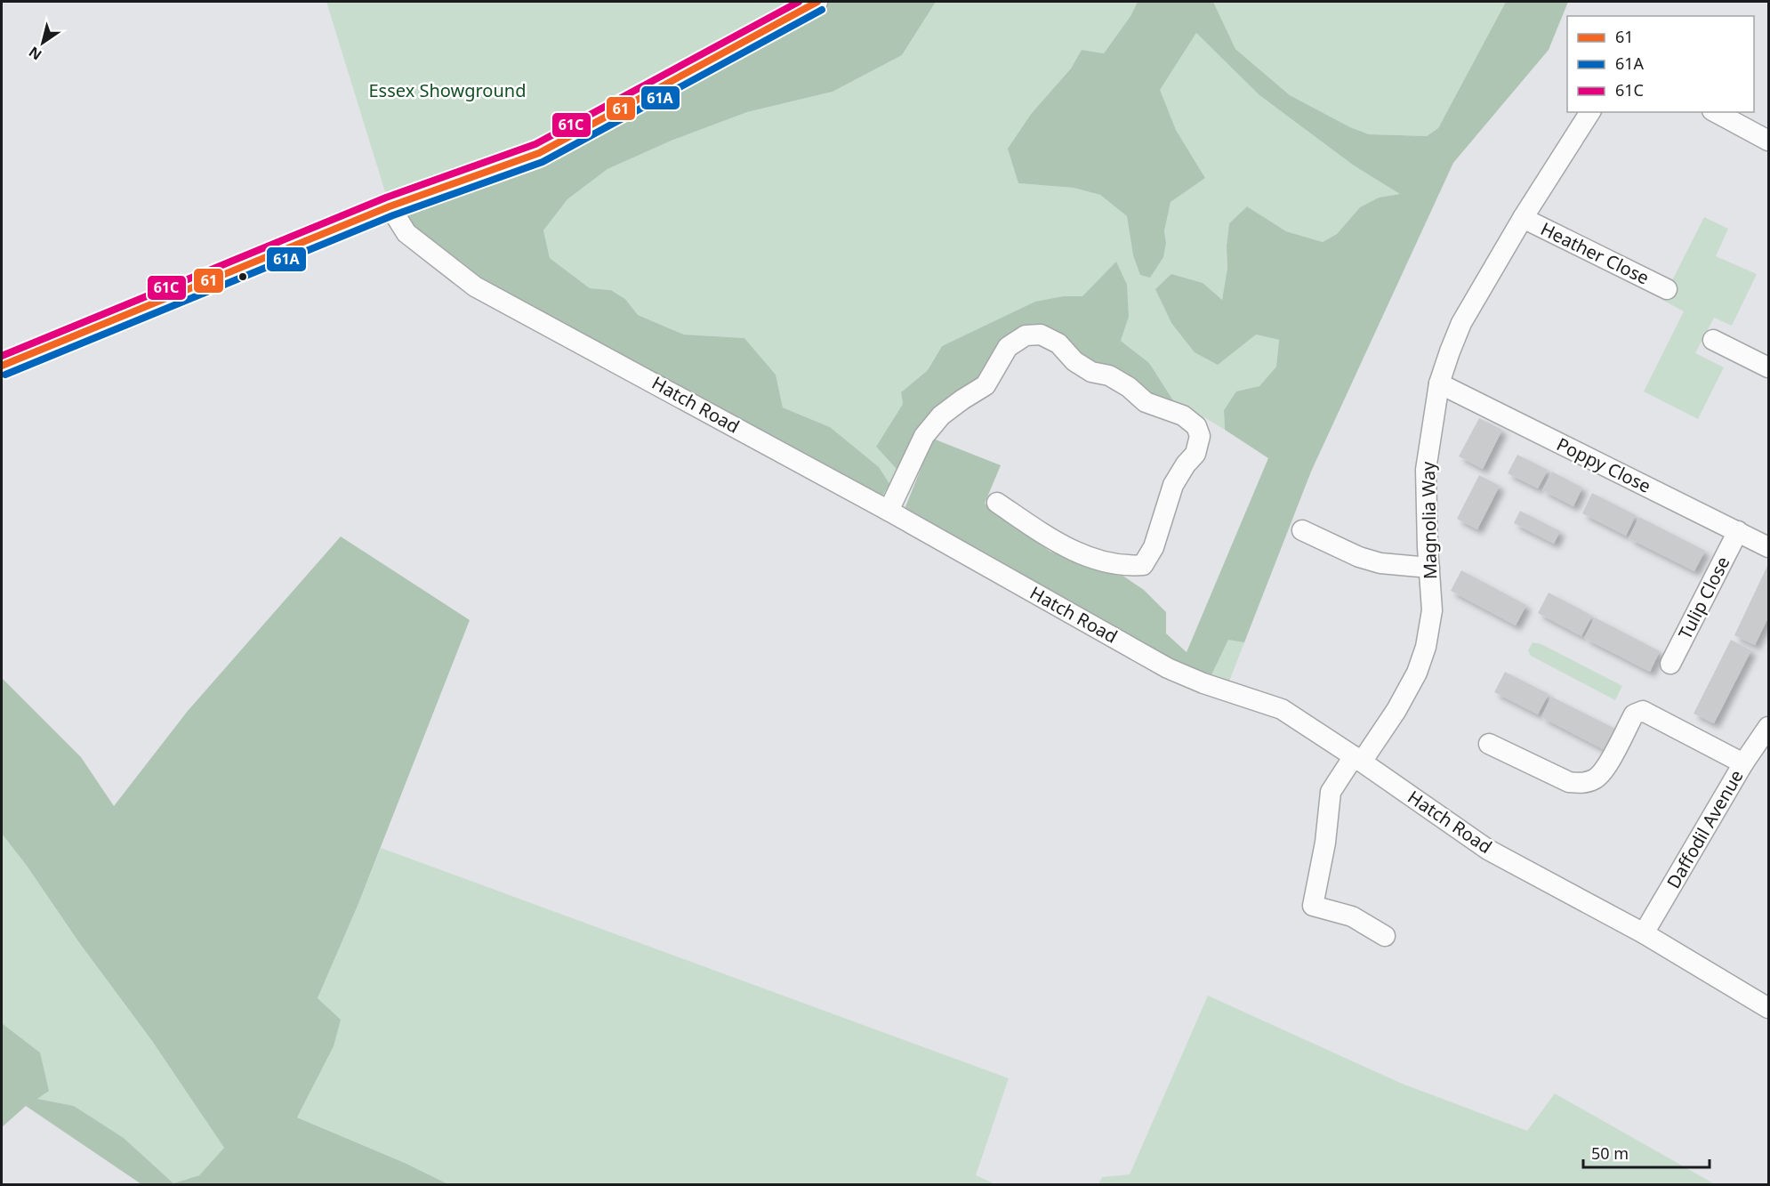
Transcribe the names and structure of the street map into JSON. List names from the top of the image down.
{
  "streets": {
    "street": [
      "Heather Close",
      "Hatch Road",
      "Poppy Close",
      "Magnolia Way",
      "Tulip Close",
      "Daffodil Avenue"
    ]
  },
  "crossings": [
    ["Heather Close", "Magnolia Way"],
    ["Hatch Road", "Magnolia Way"],
    ["Hatch Road", "Daffodil Avenue"],
    ["Poppy Close", "Magnolia Way"],
    ["Poppy Close", "Tulip Close"]
  ],
  "parks": ["Essex Showground"],
  "lines": ["transit line 61", "transit line 61C", "transit line 61A"],
  "legend": ["61", "61A", "61C"],
  "scale_bar": "50 m",
  "north": "bottom left"
}
